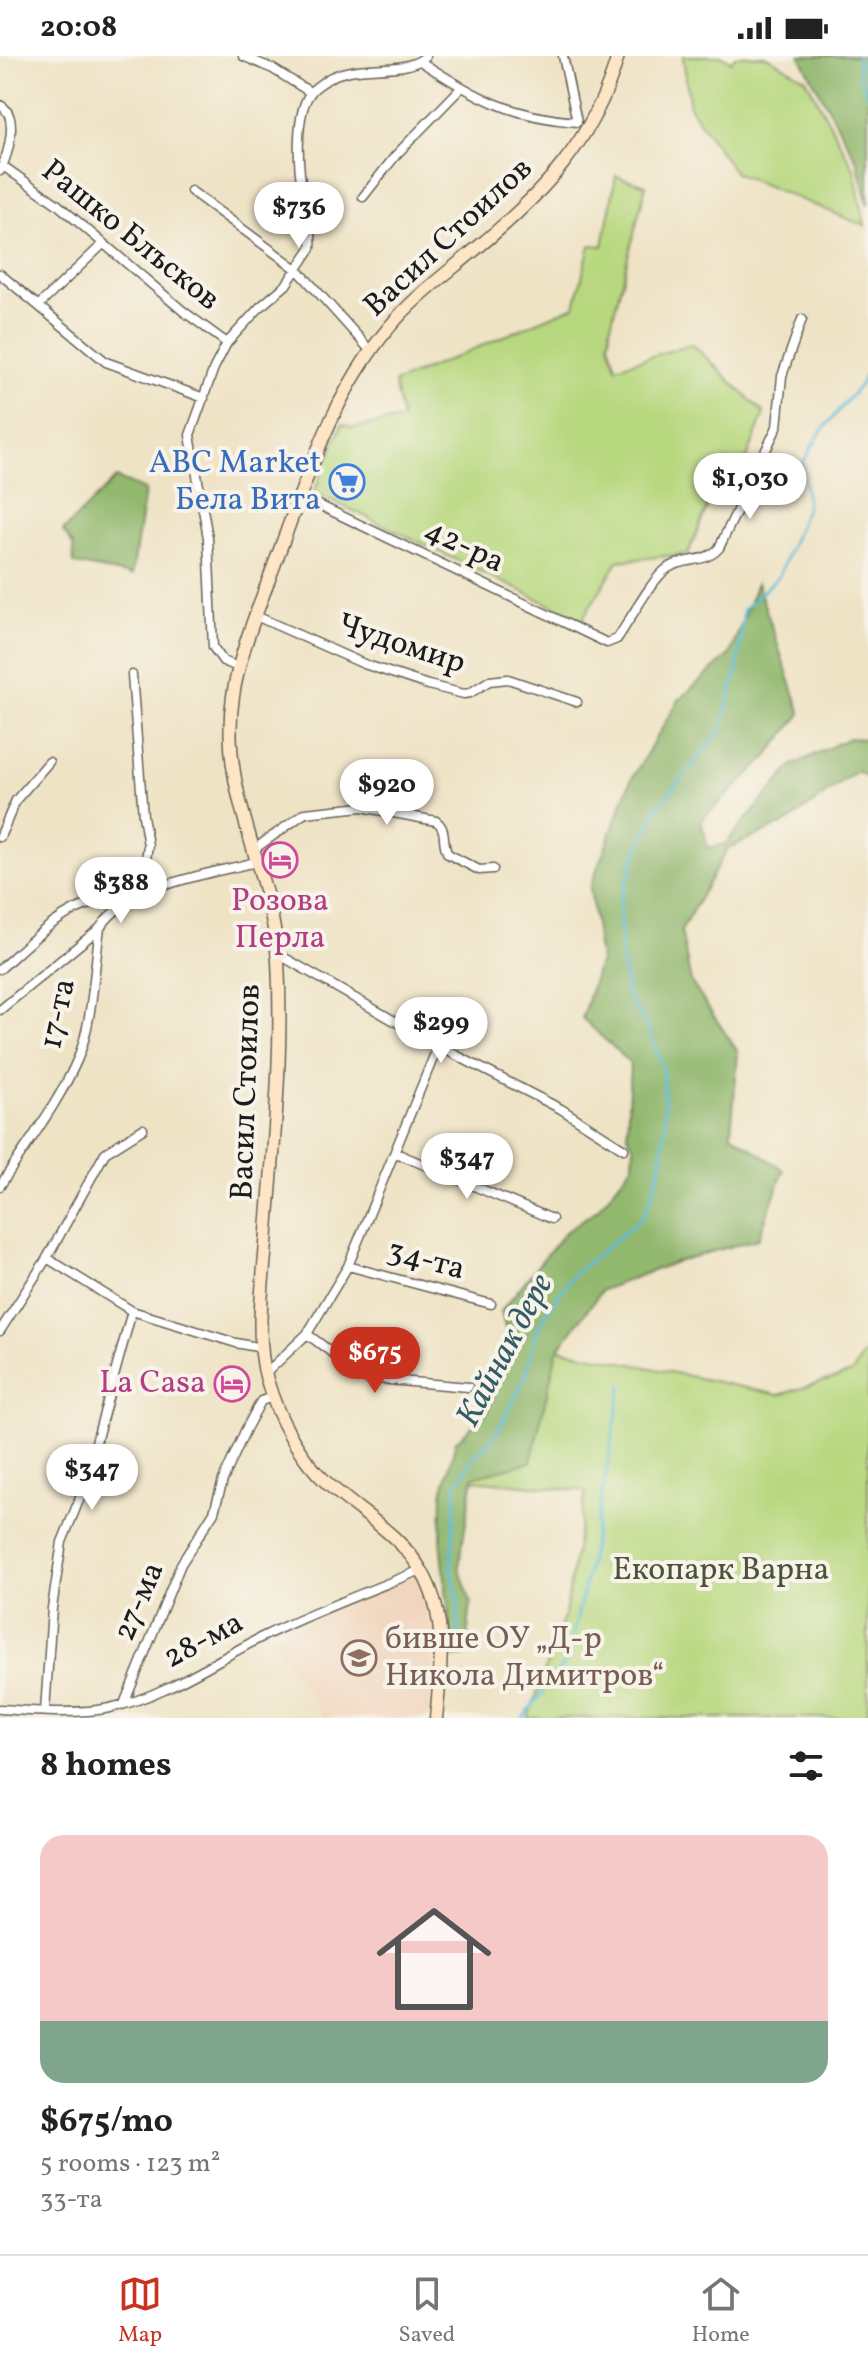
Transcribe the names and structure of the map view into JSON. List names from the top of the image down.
{
  "streets": {
    "street": [
      "Рашко Блъсков",
      "Васил Стоилов",
      "42-ра",
      "Чудомир",
      "17-та",
      "34-та",
      "27-ма",
      "28-ма"
    ]
  },
  "crossings": [
    ["Васил Стоилов", "42-ра"],
    ["Васил Стоилов", "Чудомир"],
    ["Васил Стоилов", "27-ма"],
    ["Васил Стоилов", "28-ма"],
    ["27-ма", "28-ма"]
  ],
  "water": ["Кайнак дере"],
  "parks": ["Екопарк Варна"],
  "places": {
    "supermarket": ["ABC Market Бела Вита"],
    "hotel": ["Розова Перла", "La Casa"],
    "school or university": ["бивше ОУ „Д-р Никола Димитров“"]
  },
  "page": {
    "status": "20:08",
    "price": [
      "$736",
      "$1,030",
      "$920",
      "$388",
      "$299",
      "$347",
      "$675",
      "$347"
    ],
    "heading": "8 homes",
    "list": [
      {
        "name": "$675/mo",
        "note": "5 rooms · 123 m² · 33-та"
      }
    ],
    "tabs": ["Map", "Saved", "Home"]
  }
}
